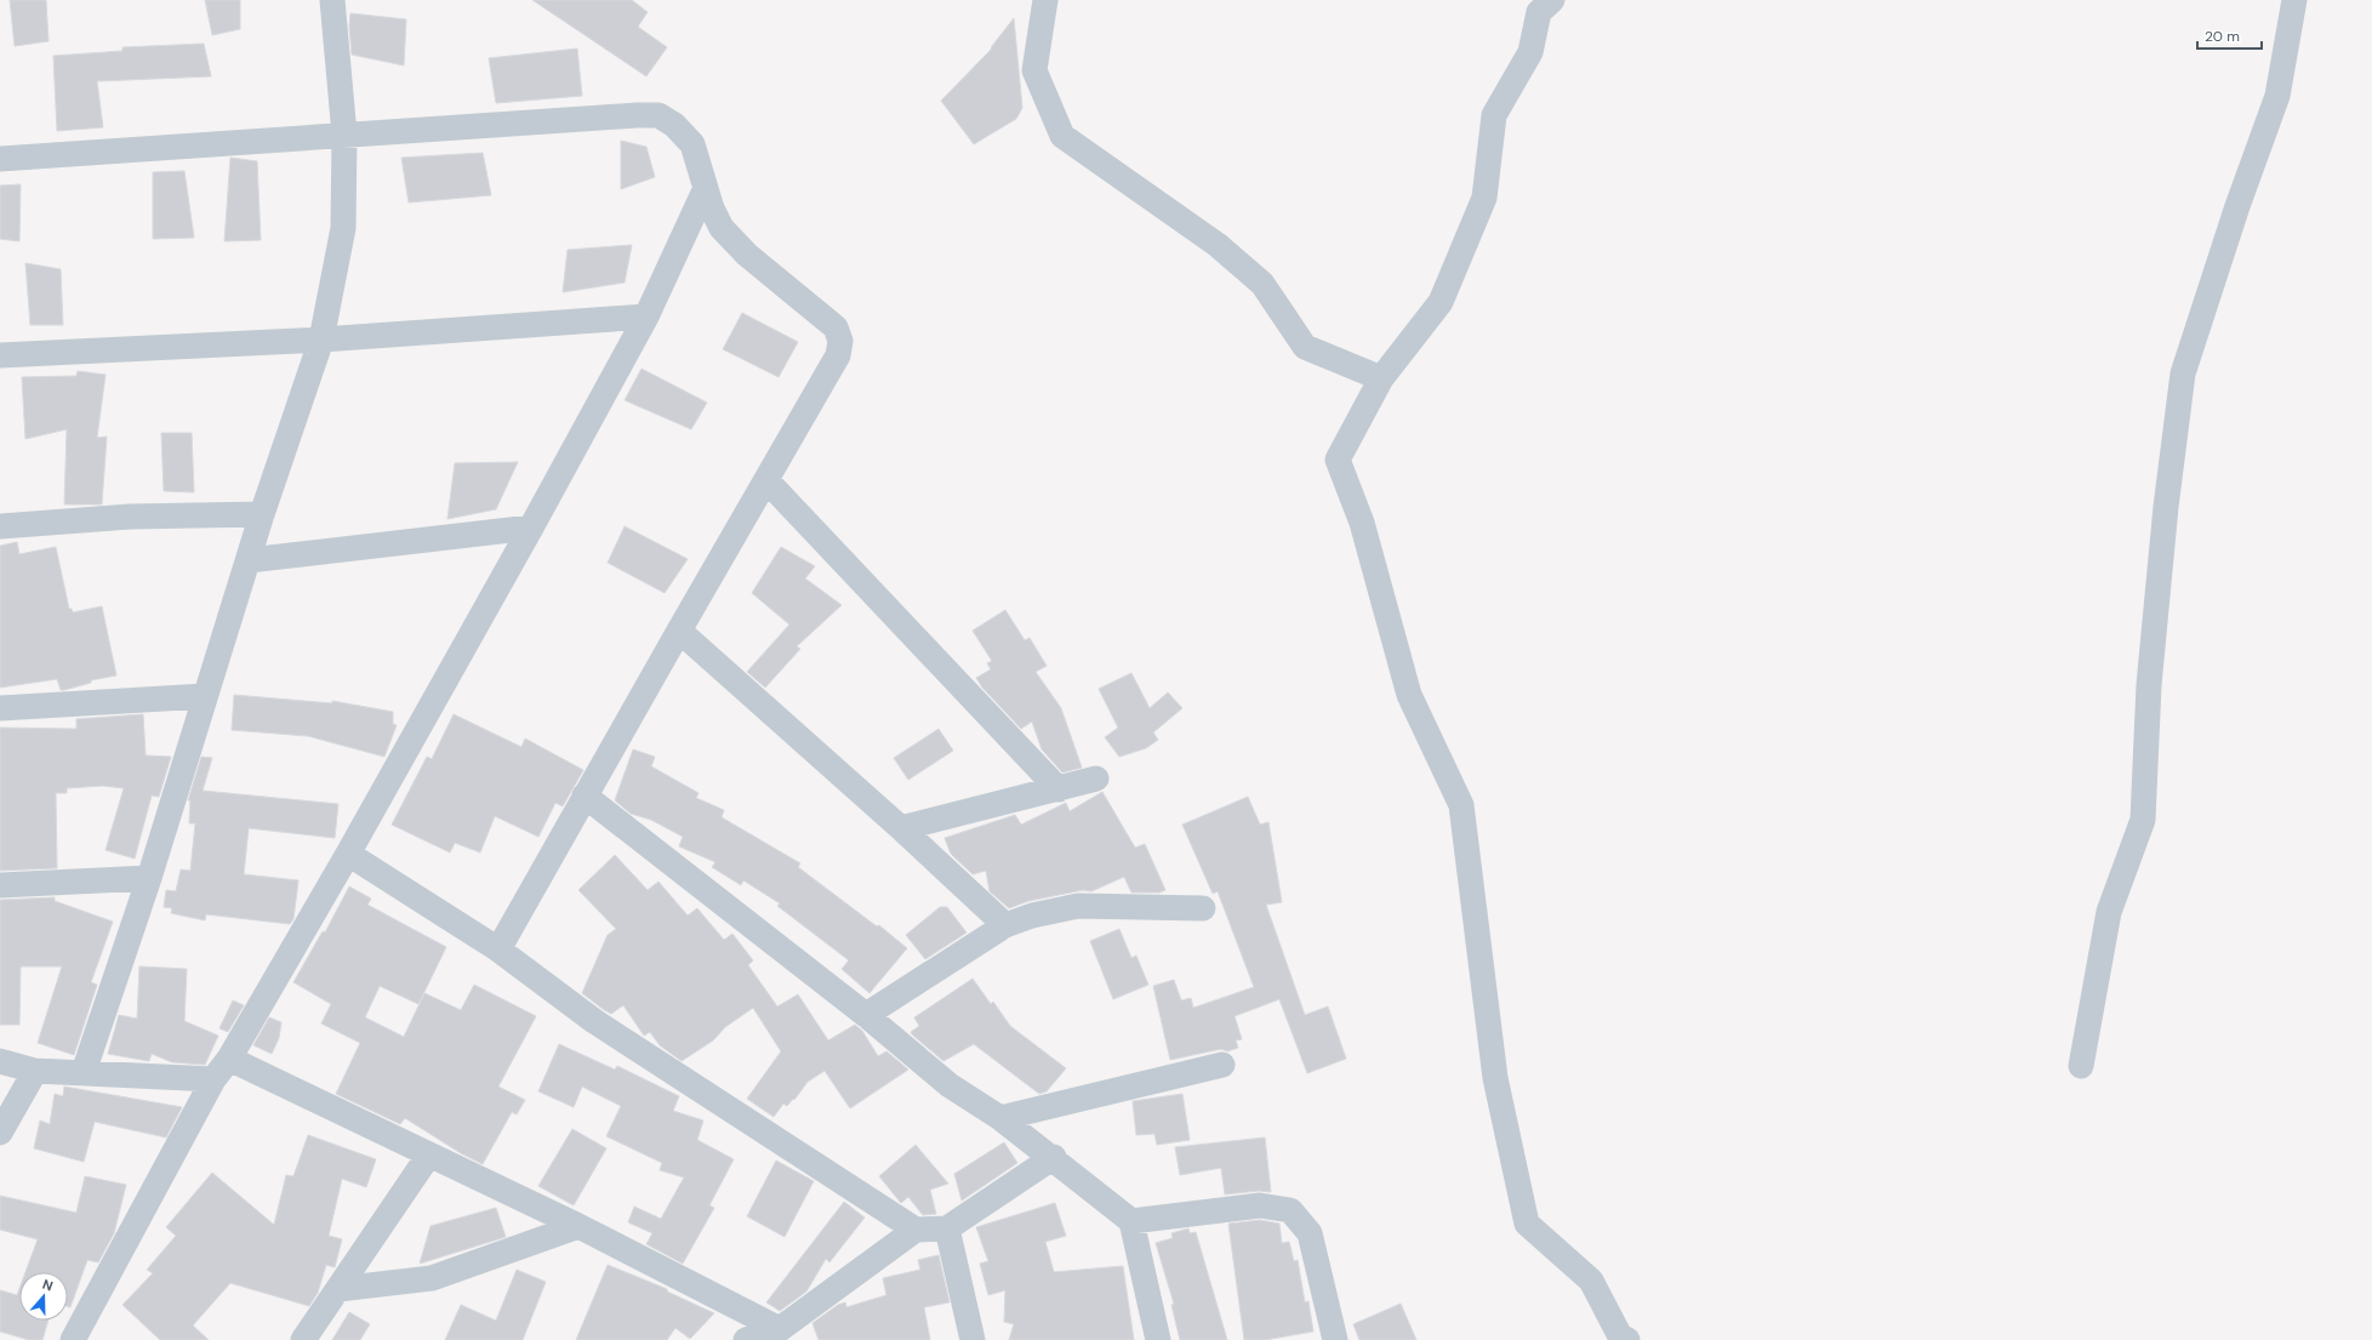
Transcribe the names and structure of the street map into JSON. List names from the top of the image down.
{
  "scale_bar": "20 m",
  "north": "top"
}
